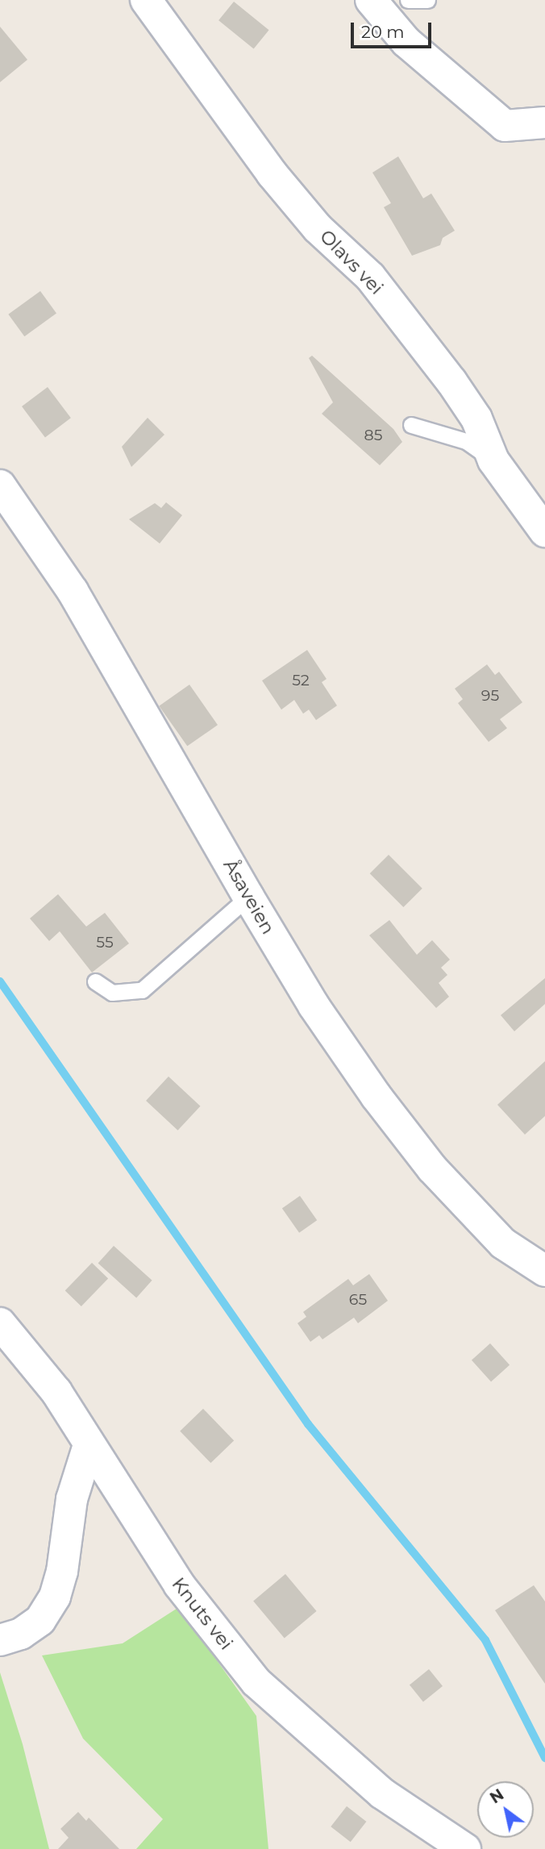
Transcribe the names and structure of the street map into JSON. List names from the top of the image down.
{
  "streets": {
    "street": ["Olavs vei", "Åsaveien", "Knuts vei"]
  },
  "house_numbers": [
    "85",
    "52",
    "95",
    "55",
    "65"
  ],
  "scale_bar": "20 m",
  "north": "top left"
}
